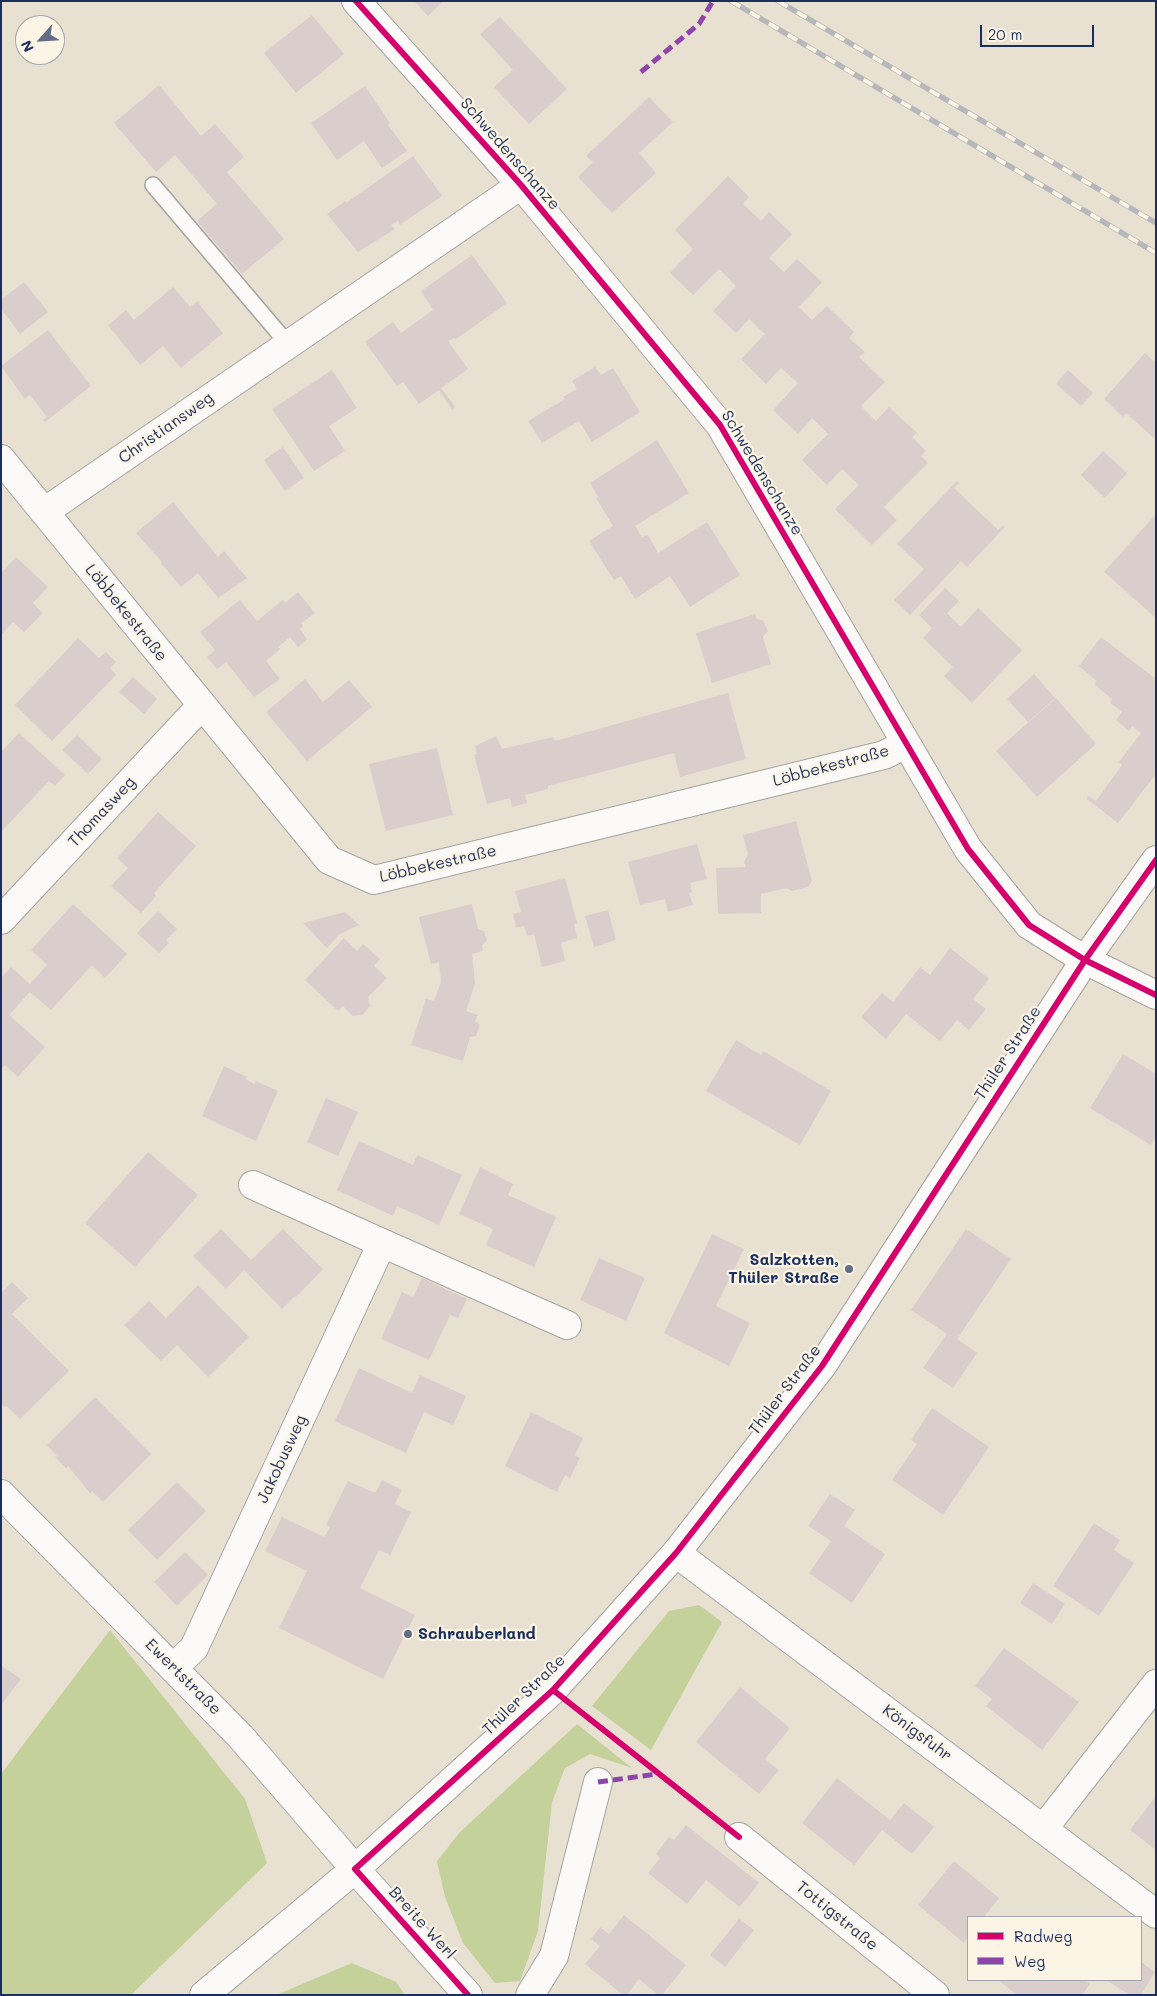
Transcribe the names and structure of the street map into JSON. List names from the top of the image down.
{
  "streets": {
    "street": [
      "Schwedenschanze",
      "Christiansweg",
      "Löbbekestraße",
      "Thomasweg",
      "Thüler Straße",
      "Jakobusweg",
      "Ewertstraße",
      "Königsfuhr",
      "Tottigstraße",
      "Breite Werl"
    ]
  },
  "crossings": [
    ["Schwedenschanze", "Christiansweg"],
    ["Schwedenschanze", "Löbbekestraße"],
    ["Schwedenschanze", "Thüler Straße"],
    ["Christiansweg", "Löbbekestraße"],
    ["Löbbekestraße", "Thomasweg"],
    ["Thüler Straße", "Ewertstraße"],
    ["Thüler Straße", "Königsfuhr"],
    ["Thüler Straße", "Breite Werl"],
    ["Jakobusweg", "Ewertstraße"],
    ["Ewertstraße", "Breite Werl"]
  ],
  "places": ["Salzkotten, Thüler Straße", "Schrauberland"],
  "legend": ["Radweg", "Weg"],
  "scale_bar": "20 m",
  "north": "bottom left"
}
